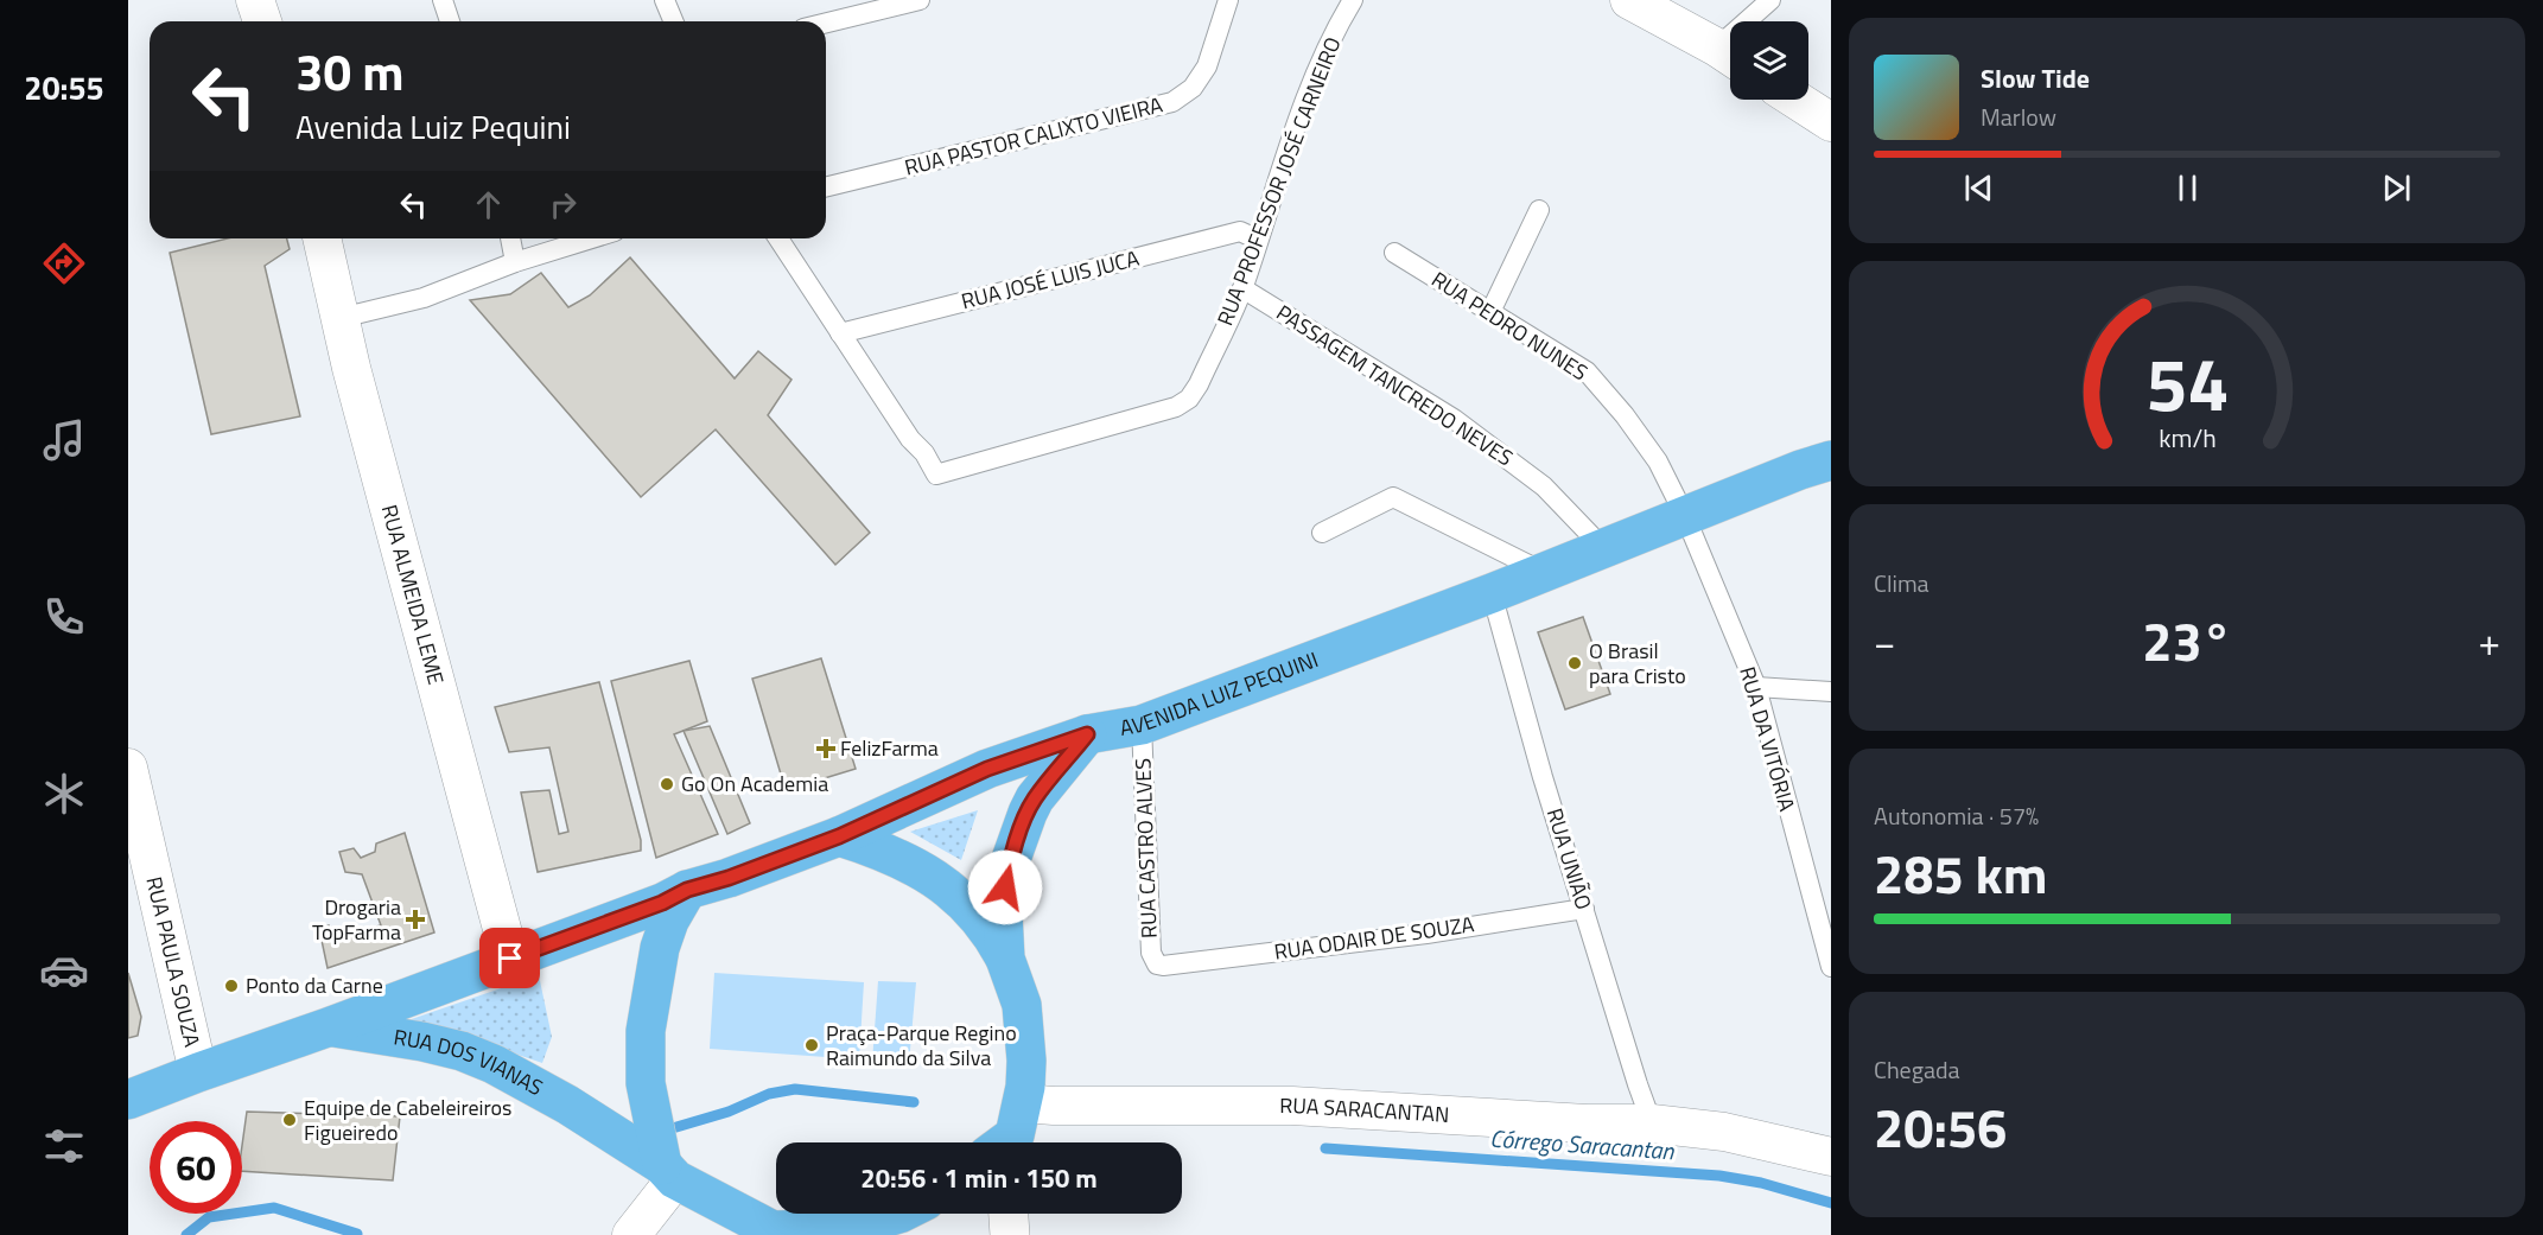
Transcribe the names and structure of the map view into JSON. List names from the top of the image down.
{
  "streets": {
    "main road": ["AVENIDA LUIZ PEQUINI", "RUA DOS VIANAS"],
    "street": ["RUA ALMEIDA LEME", "RUA PAULA SOUZA", "RUA SARACANTAN"],
    "lane": [
      "RUA PASTOR CALIXTO VIEIRA",
      "RUA PROFESSOR JOSÉ CARNEIRO",
      "RUA JOSÉ LUIS JUCA",
      "RUA PEDRO NUNES",
      "PASSAGEM TANCREDO NEVES",
      "RUA DA VITÓRIA",
      "RUA CASTRO ALVES",
      "RUA UNIÃO",
      "RUA ODAIR DE SOUZA"
    ]
  },
  "crossings": [
    ["RUA PROFESSOR JOSÉ CARNEIRO", "RUA JOSÉ LUIS JUCA"],
    ["RUA PROFESSOR JOSÉ CARNEIRO", "PASSAGEM TANCREDO NEVES"],
    ["RUA PEDRO NUNES", "AVENIDA LUIZ PEQUINI"],
    ["RUA PEDRO NUNES", "RUA DA VITÓRIA"],
    ["PASSAGEM TANCREDO NEVES", "AVENIDA LUIZ PEQUINI"],
    ["RUA ALMEIDA LEME", "AVENIDA LUIZ PEQUINI"],
    ["AVENIDA LUIZ PEQUINI", "RUA DA VITÓRIA"],
    ["AVENIDA LUIZ PEQUINI", "RUA CASTRO ALVES"],
    ["AVENIDA LUIZ PEQUINI", "RUA UNIÃO"],
    ["AVENIDA LUIZ PEQUINI", "RUA DOS VIANAS"],
    ["RUA CASTRO ALVES", "RUA ODAIR DE SOUZA"],
    ["RUA UNIÃO", "RUA ODAIR DE SOUZA"],
    ["RUA UNIÃO", "RUA SARACANTAN"],
    ["RUA PAULA SOUZA", "RUA DOS VIANAS"]
  ],
  "water": ["Córrego Saracantan"],
  "places": {
    "other": [
      "O Brasil para Cristo",
      "Go On Academia",
      "Ponto da Carne",
      "Praça-Parque Regino Raimundo da Silva",
      "Equipe de Cabeleireiros Figueiredo"
    ],
    "health": ["FelizFarma", "Drogaria TopFarma"]
  },
  "page": {
    "tabs": "20:55",
    "turn": ["30 m", "Avenida Luiz Pequini"],
    "song": ["Slow Tide", "Marlow"],
    "tile": [
      "Clima",
      ["Autonomia · 57%", "285 km"],
      ["Chegada", "20:56"]
    ],
    "heat": ["−", "23°", "+"],
    "limit": "60",
    "trip": "20:56 · 1 min · 150 m",
    "gauge": ["54", "km/h"]
  }
}
